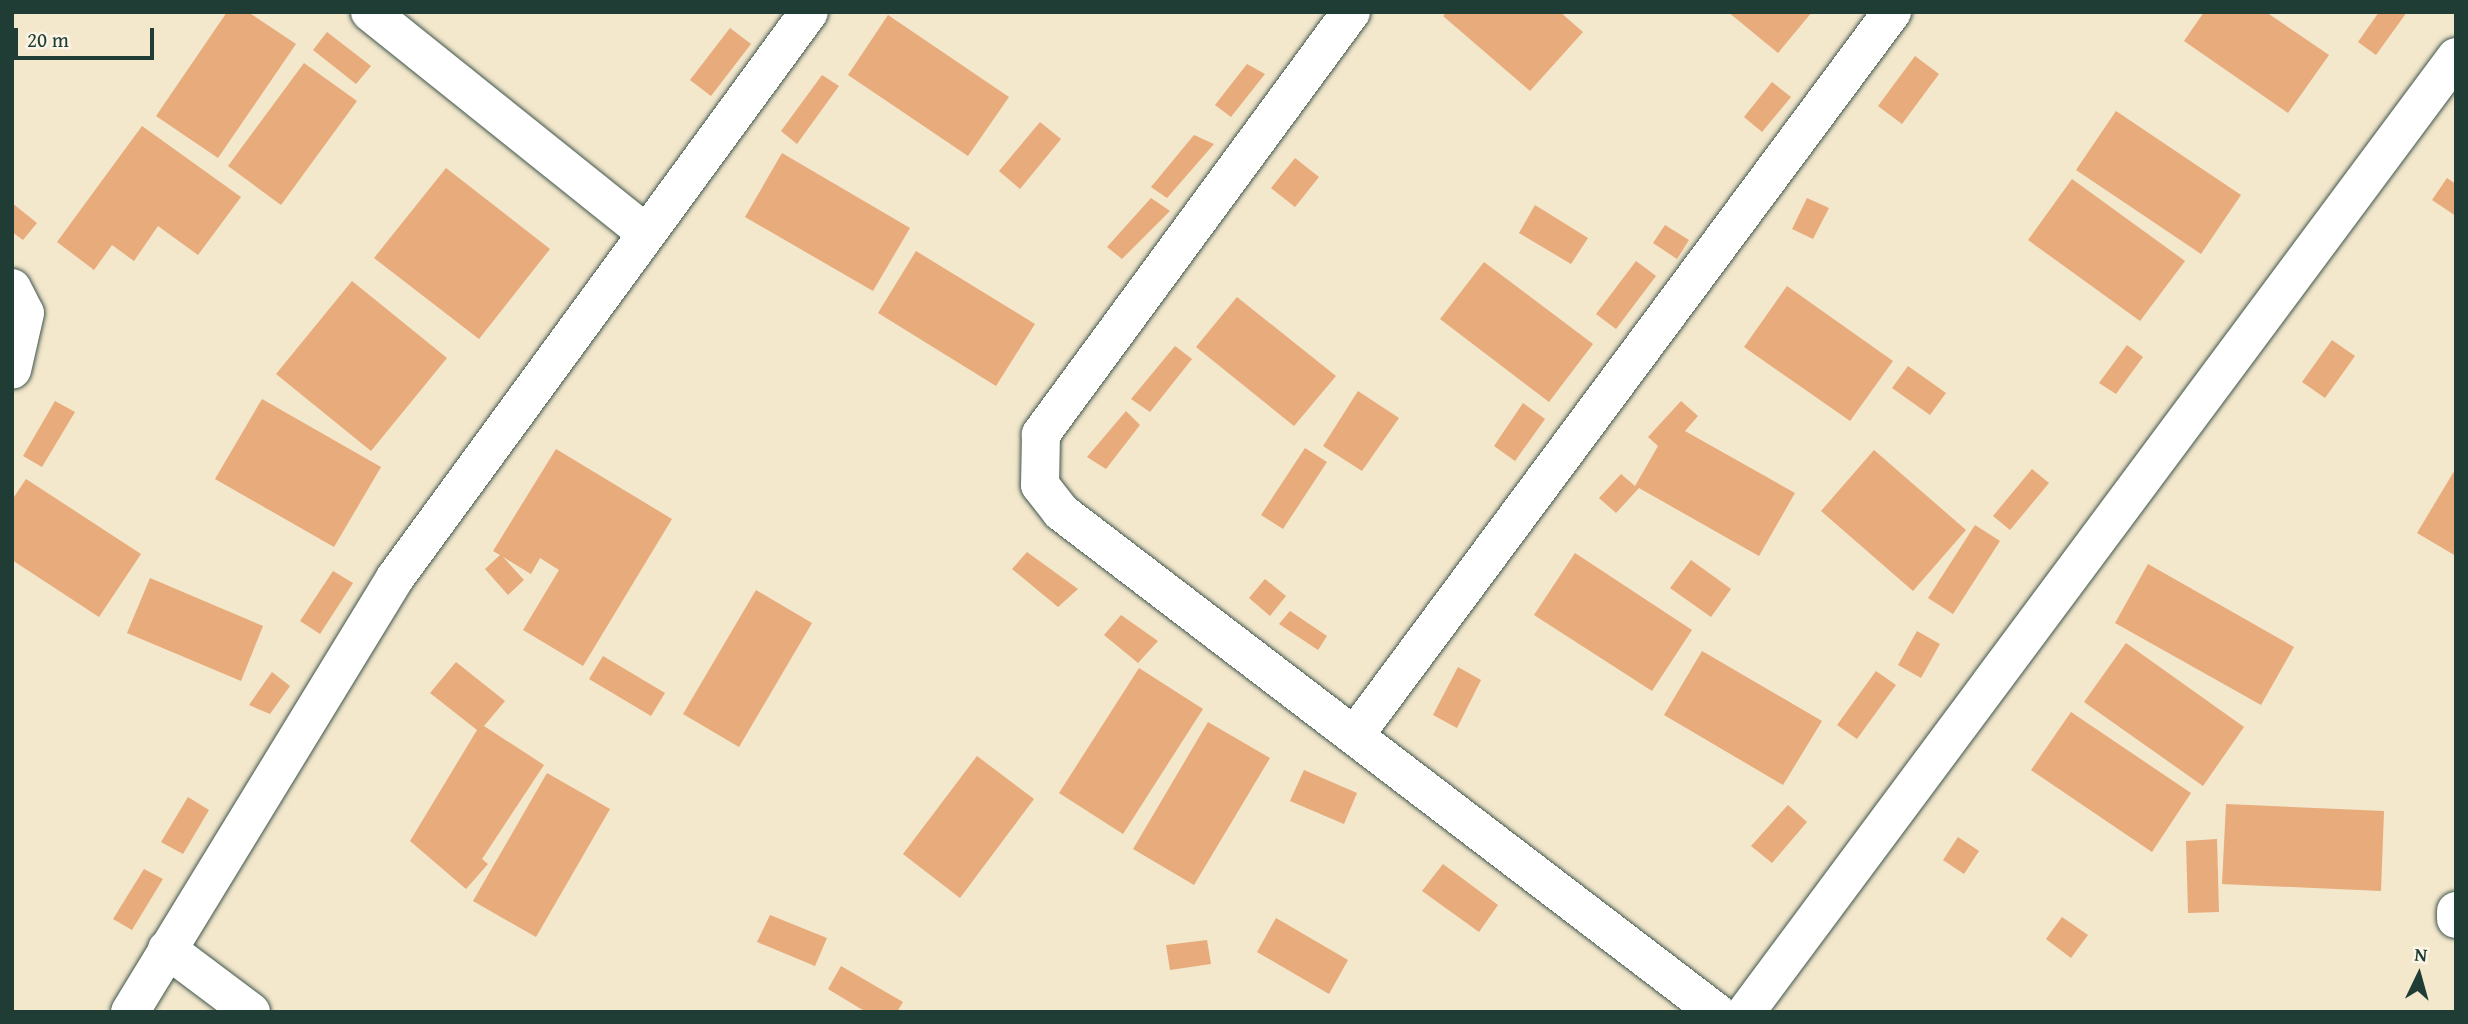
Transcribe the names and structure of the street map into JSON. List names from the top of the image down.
{
  "scale_bar": "20 m",
  "north": "top"
}
